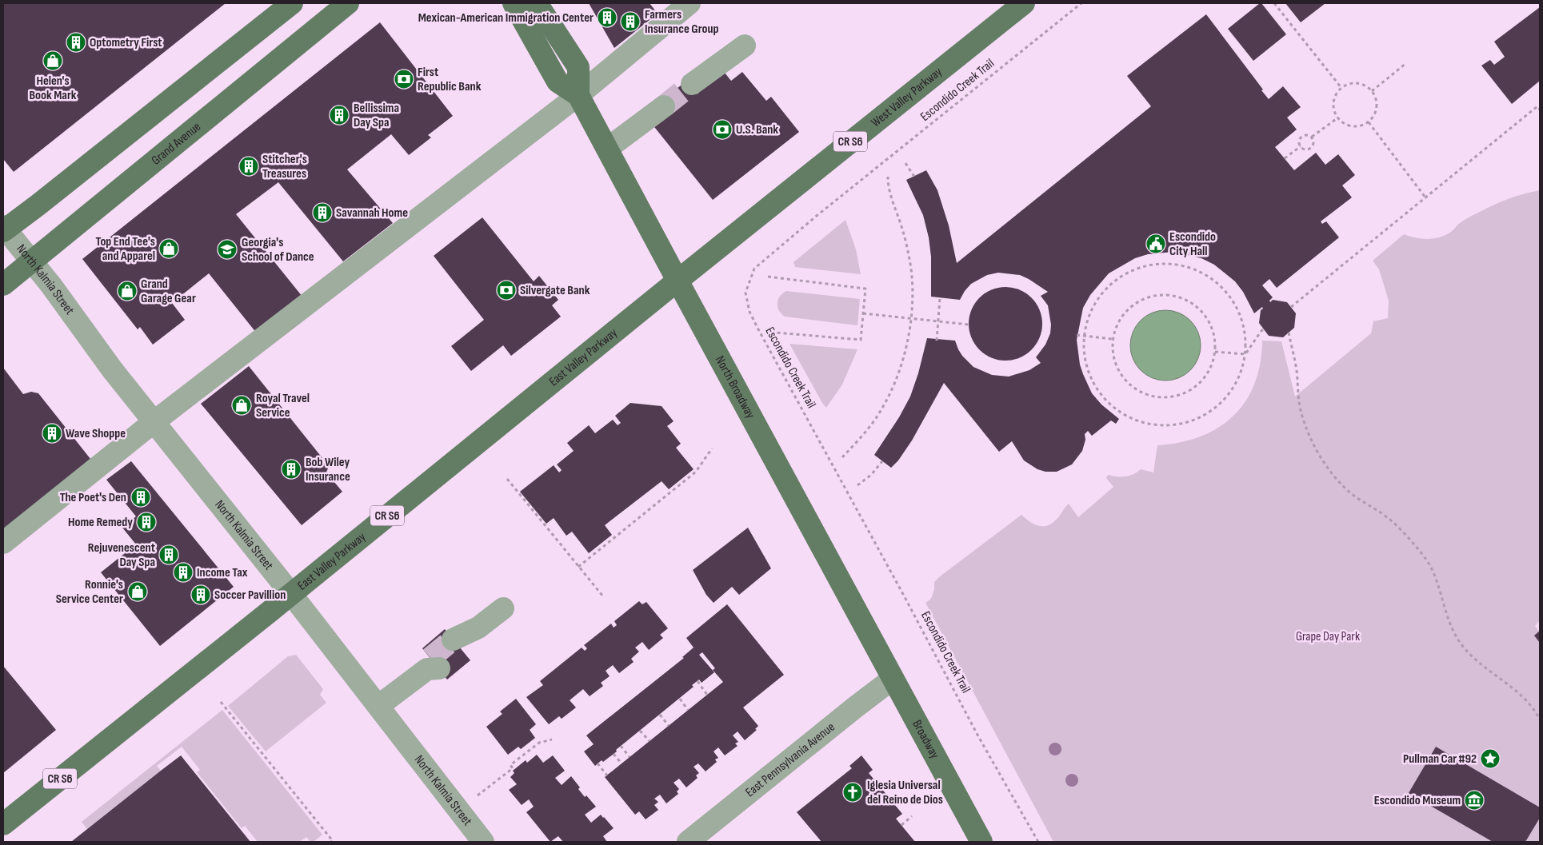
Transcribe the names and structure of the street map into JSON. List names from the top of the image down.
{
  "streets": {
    "main road": [
      "West Valley Parkway",
      "CR S6",
      "Grand Avenue",
      "East Valley Parkway",
      "North Broadway",
      "Broadway"
    ],
    "street": ["North Kalmia Street", "East Pennsylvania Avenue"],
    "path": ["Escondido Creek Trail"]
  },
  "crossings": [
    ["West Valley Parkway", "East Valley Parkway"],
    ["West Valley Parkway", "North Broadway"],
    ["Grand Avenue", "North Kalmia Street"],
    ["North Kalmia Street", "East Valley Parkway"],
    ["East Valley Parkway", "North Broadway"],
    ["North Broadway", "Broadway"],
    ["North Broadway", "East Pennsylvania Avenue"],
    ["Broadway", "East Pennsylvania Avenue"]
  ],
  "parks": ["Grape Day Park"],
  "places": {
    "building": [
      "Mexican-American Immigration Center",
      "Farmers Insurance Group",
      "Optometry First",
      "Bellissima Day Spa",
      "Stitcher's Treasures",
      "Savannah Home",
      "Wave Shoppe",
      "Bob Wiley Insurance",
      "The Poet's Den",
      "Home Remedy",
      "Rejuvenescent Day Spa",
      "Income Tax",
      "Soccer Pavillion"
    ],
    "shop": [
      "Helen's Book Mark",
      "Top End Tee's and Apparel",
      "Grand Garage Gear",
      "Royal Travel Service",
      "Ronnie's Service Center"
    ],
    "bank": ["First Republic Bank", "U.S. Bank", "Silvergate Bank"],
    "public building": ["Escondido City Hall"],
    "school or university": ["Georgia's School of Dance"],
    "place": ["Pullman Car #92"],
    "church": ["Iglesia Universal del Reino de Dios"],
    "museum": ["Escondido Museum"]
  }
}
